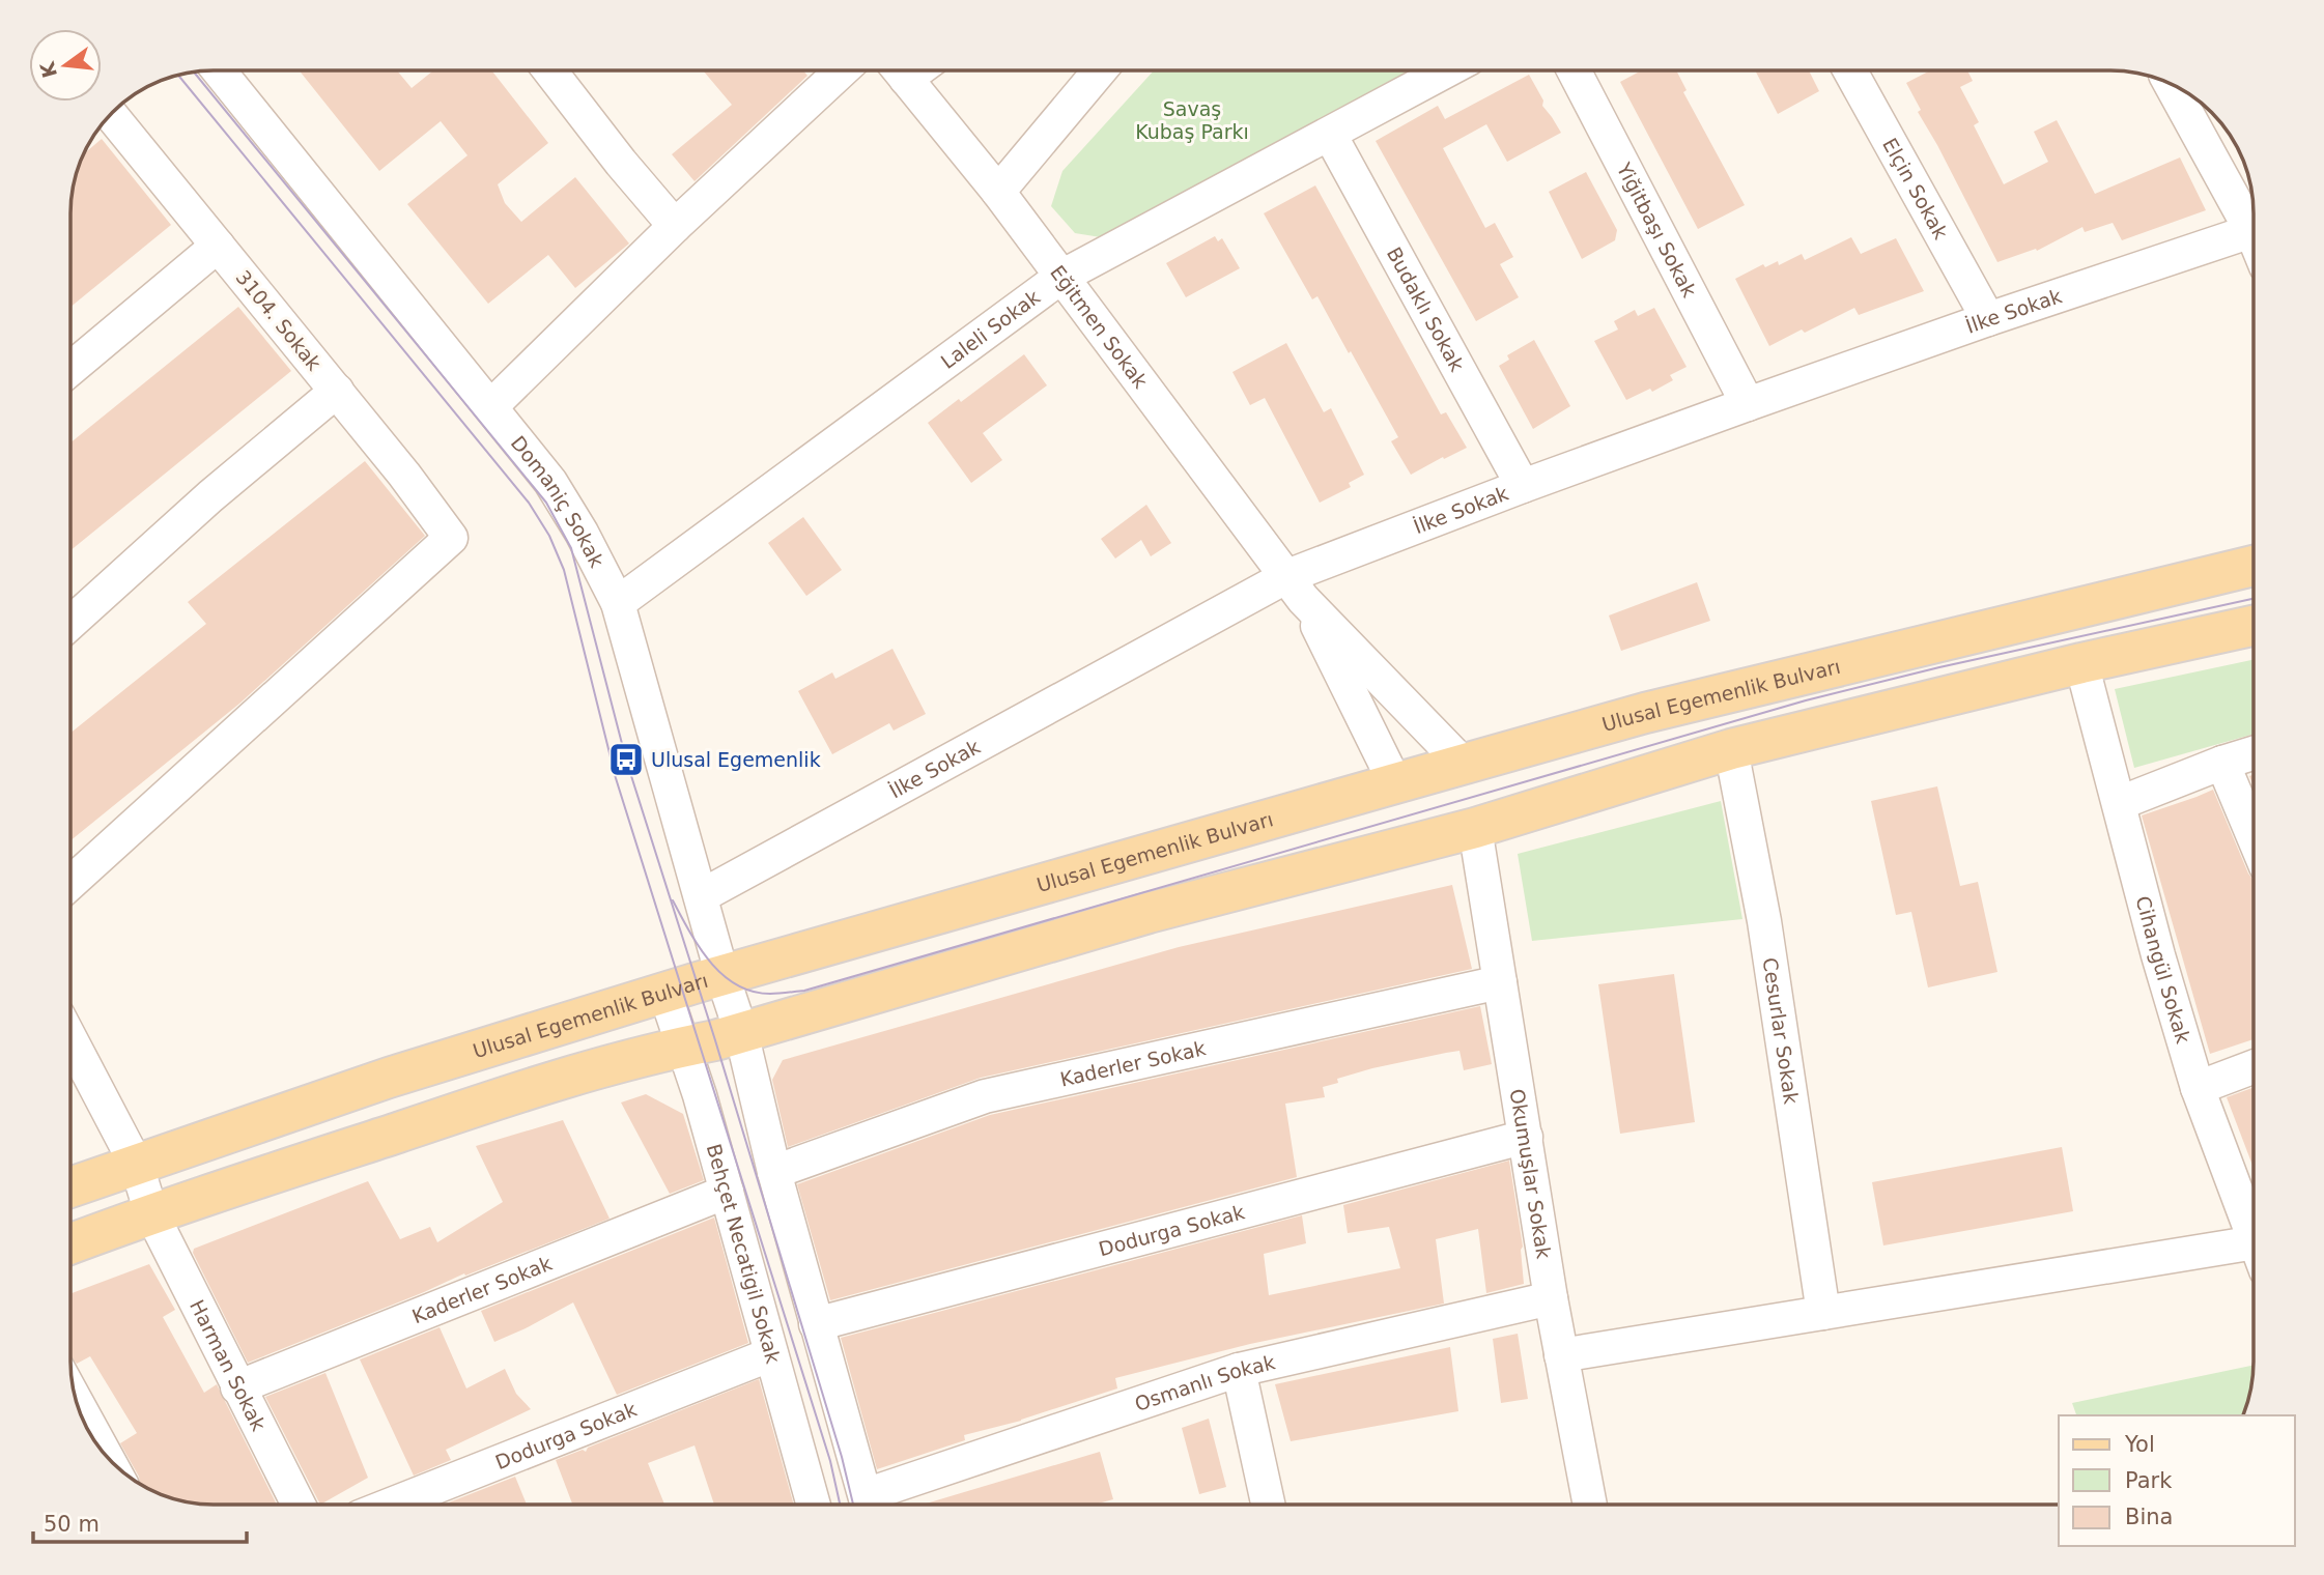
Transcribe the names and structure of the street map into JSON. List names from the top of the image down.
{
  "streets": {
    "main road": ["Ulusal Egemenlik Bulvarı"],
    "street": [
      "Elçin Sokak",
      "Yiğitbaşı Sokak",
      "Budaklı Sokak",
      "İlke Sokak",
      "3104. Sokak",
      "Eğitmen Sokak",
      "Laleli Sokak",
      "Domaniç Sokak",
      "Cihangül Sokak",
      "Cesurlar Sokak",
      "Kaderler Sokak",
      "Okumuşlar Sokak",
      "Dodurga Sokak",
      "Behçet Necatigil Sokak",
      "Harman Sokak",
      "Osmanlı Sokak"
    ]
  },
  "crossings": [
    ["Elçin Sokak", "İlke Sokak"],
    ["Yiğitbaşı Sokak", "İlke Sokak"],
    ["Budaklı Sokak", "İlke Sokak"],
    ["Budaklı Sokak", "Laleli Sokak"],
    ["İlke Sokak", "Eğitmen Sokak"],
    ["İlke Sokak", "Domaniç Sokak"],
    ["Eğitmen Sokak", "Laleli Sokak"],
    ["Eğitmen Sokak", "Ulusal Egemenlik Bulvarı"],
    ["Laleli Sokak", "Domaniç Sokak"],
    ["Domaniç Sokak", "Ulusal Egemenlik Bulvarı"],
    ["Domaniç Sokak", "Kaderler Sokak"],
    ["Domaniç Sokak", "Dodurga Sokak"],
    ["Ulusal Egemenlik Bulvarı", "Behçet Necatigil Sokak"],
    ["Ulusal Egemenlik Bulvarı", "Harman Sokak"],
    ["Kaderler Sokak", "Okumuşlar Sokak"],
    ["Kaderler Sokak", "Behçet Necatigil Sokak"],
    ["Kaderler Sokak", "Harman Sokak"],
    ["Okumuşlar Sokak", "Dodurga Sokak"],
    ["Okumuşlar Sokak", "Osmanlı Sokak"],
    ["Dodurga Sokak", "Behçet Necatigil Sokak"]
  ],
  "parks": ["Savaş Kubaş Parkı"],
  "places": {
    "bus stop": ["Ulusal Egemenlik"]
  },
  "legend": ["Yol", "Park", "Bina"],
  "scale_bar": "50 m",
  "north": "left"
}
